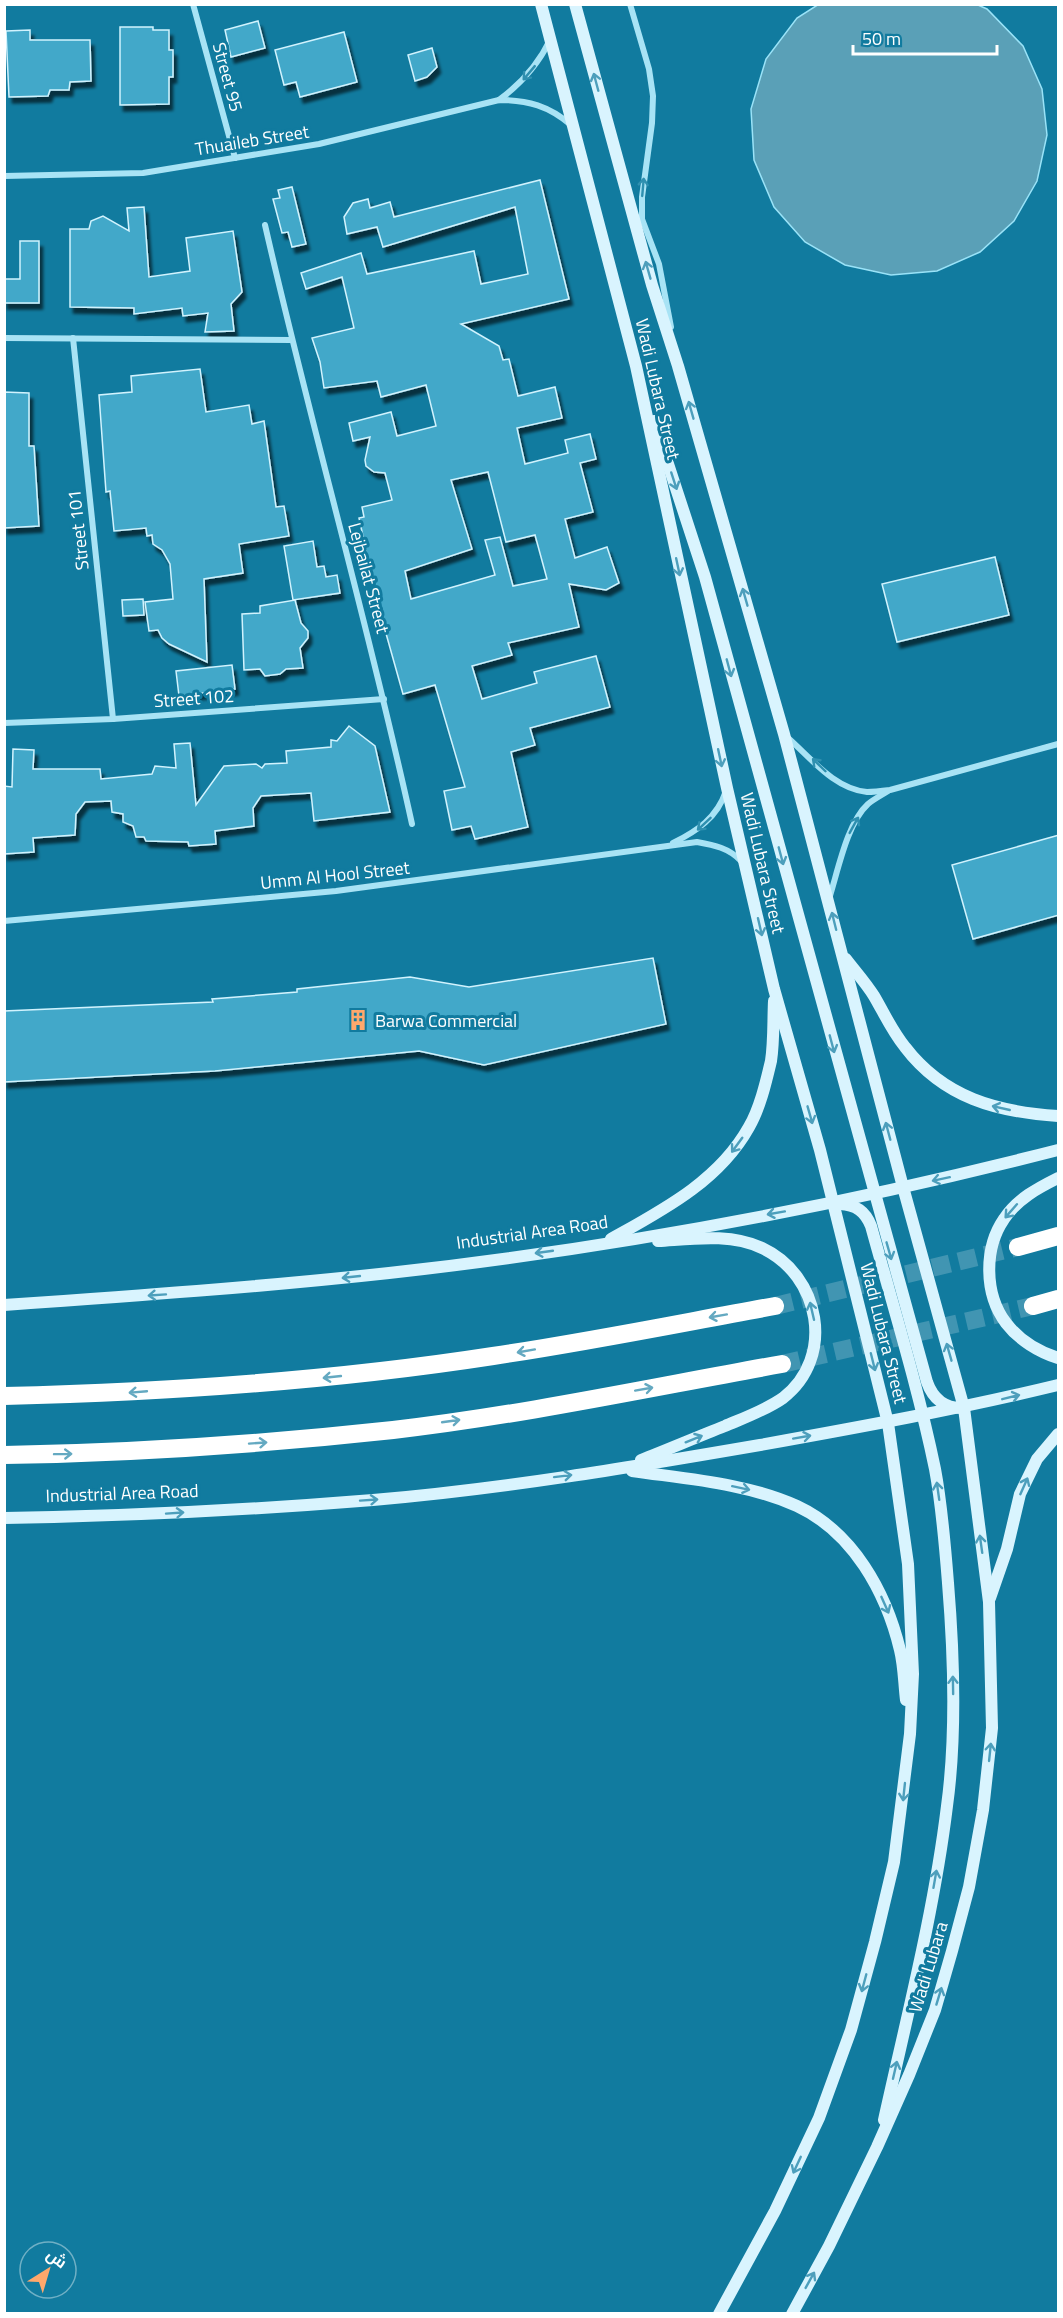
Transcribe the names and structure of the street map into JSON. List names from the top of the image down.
{
  "streets": {
    "street": [
      "Street 95",
      "Thuaileb Street",
      "Wadi Lubara Street",
      "Street 101",
      "Lejbailat Street",
      "Street 102",
      "Umm Al Hool Street",
      "Industrial Area Road",
      "Wadi Lubara"
    ]
  },
  "crossings": [
    ["Street 95", "Thuaileb Street"],
    ["Thuaileb Street", "Wadi Lubara Street"],
    ["Wadi Lubara Street", "Umm Al Hool Street"],
    ["Wadi Lubara Street", "Industrial Area Road"],
    ["Wadi Lubara Street", "Wadi Lubara"],
    ["Street 101", "Street 102"],
    ["Lejbailat Street", "Street 102"]
  ],
  "places": {
    "building": ["Barwa Commercial"]
  },
  "scale_bar": "50 m",
  "north": "top right"
}
